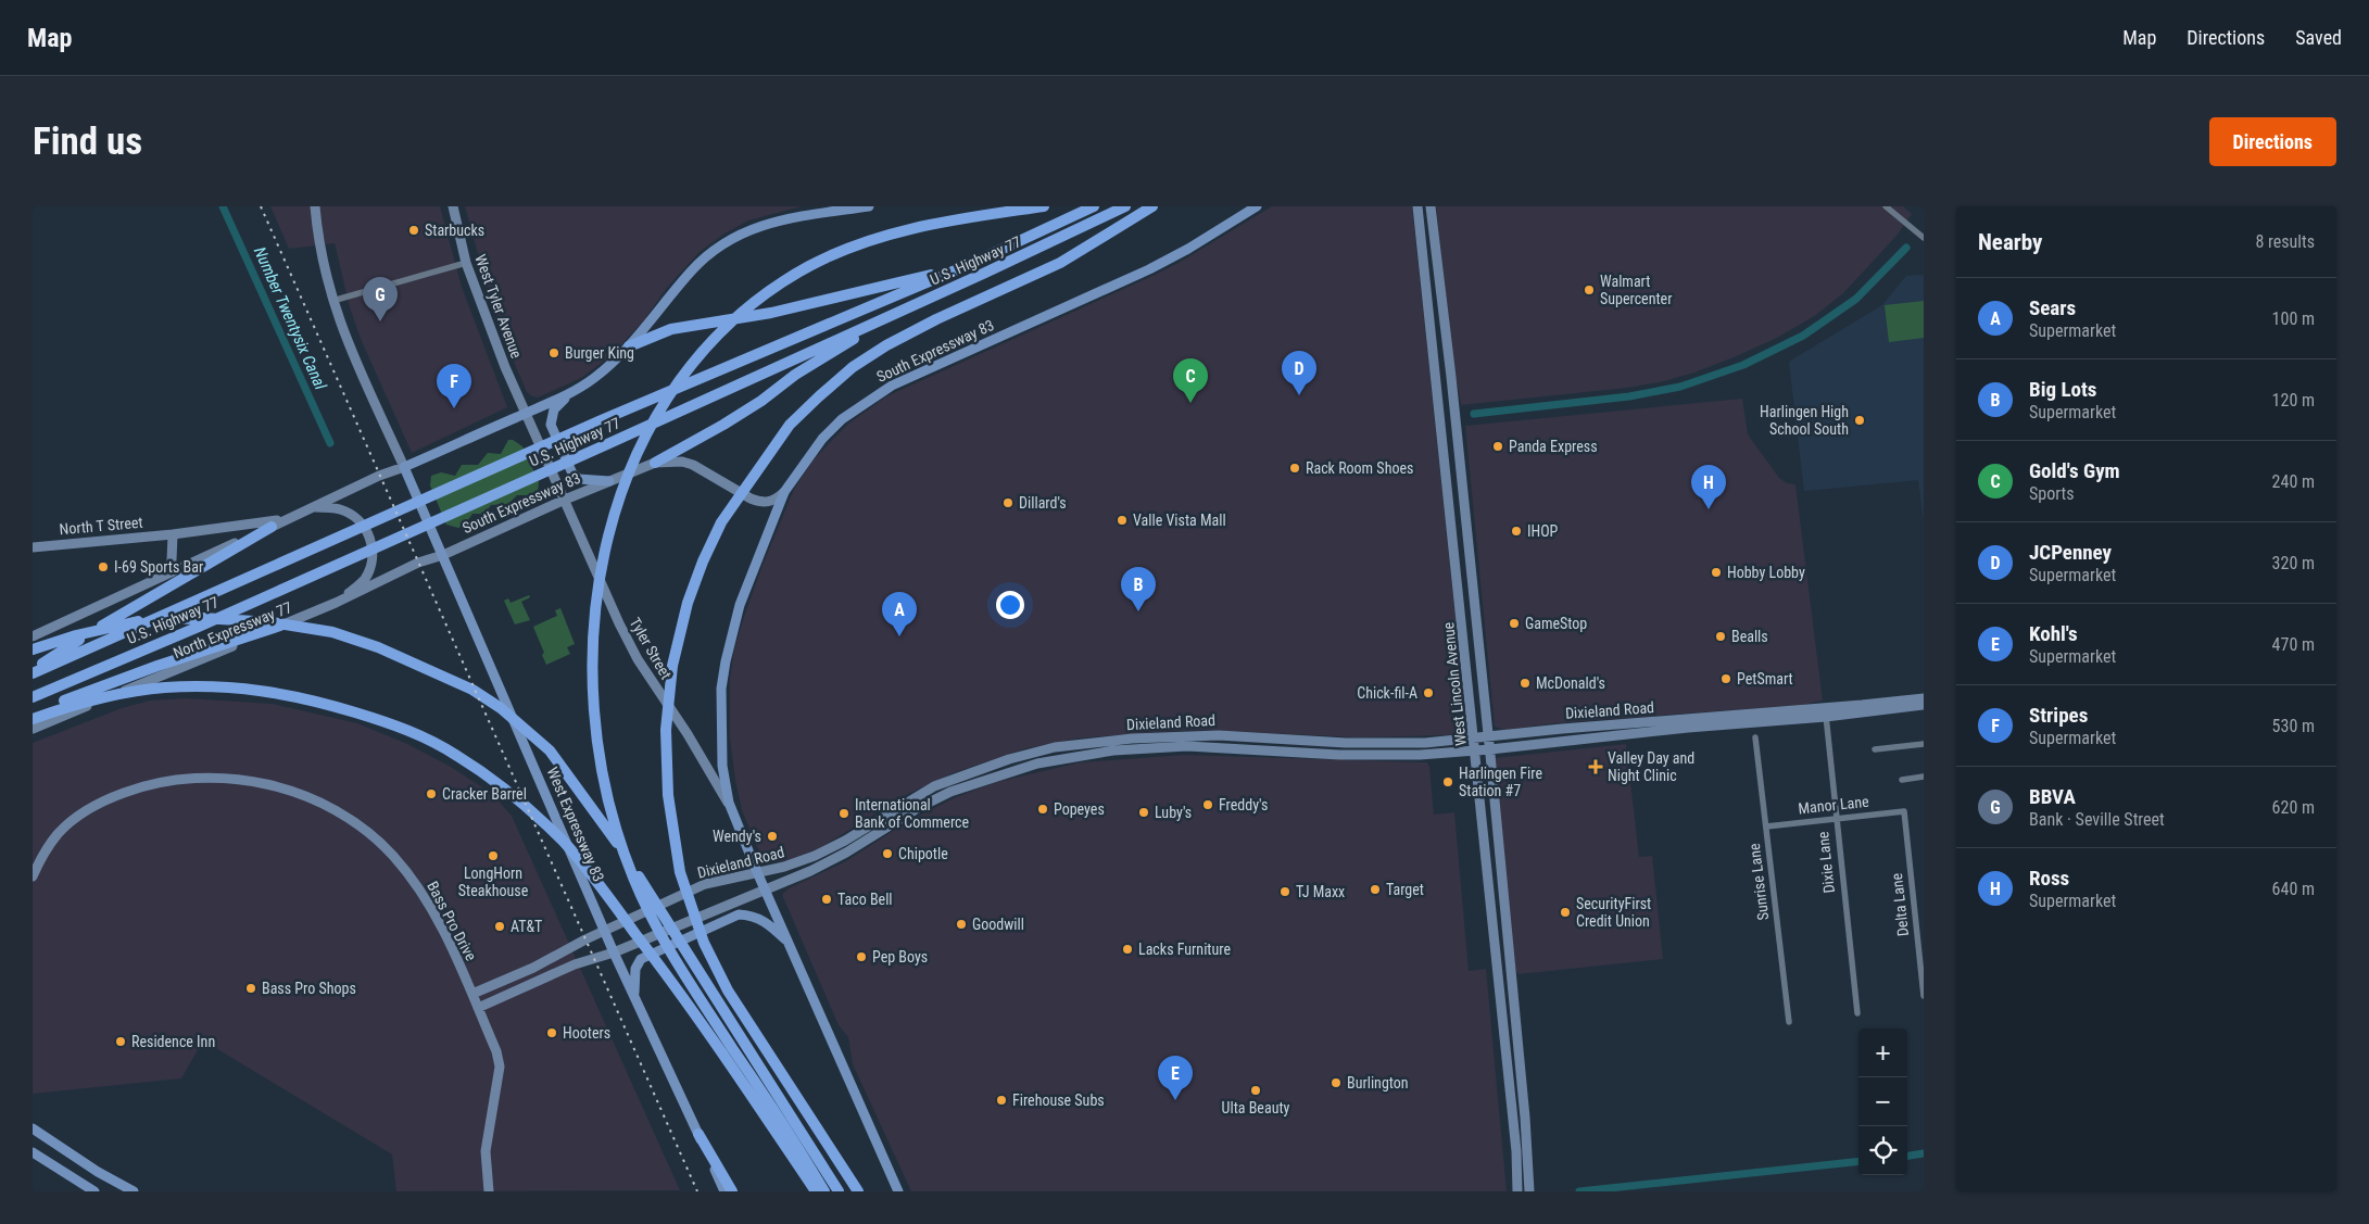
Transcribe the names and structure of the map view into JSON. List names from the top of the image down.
{
  "streets": {
    "highway": ["U.S. Highway 77"],
    "main road": [
      "West Tyler Avenue",
      "South Expressway 83",
      "North T Street",
      "North Expressway 77",
      "Tyler Street",
      "West Lincoln Avenue",
      "Dixieland Road",
      "West Expressway 83",
      "Bass Pro Drive"
    ],
    "street": [
      "Manor Lane",
      "Dixie Lane",
      "Sunrise Lane",
      "Delta Lane"
    ]
  },
  "crossings": [
    ["West Tyler Avenue", "South Expressway 83"],
    ["West Tyler Avenue", "Tyler Street"],
    ["South Expressway 83", "North Expressway 77"],
    ["South Expressway 83", "Tyler Street"],
    ["South Expressway 83", "West Expressway 83"],
    ["North Expressway 77", "West Expressway 83"],
    ["West Lincoln Avenue", "Dixieland Road"],
    ["Dixieland Road", "West Expressway 83"],
    ["Dixieland Road", "Dixie Lane"],
    ["Dixieland Road", "Bass Pro Drive"],
    ["Manor Lane", "Dixie Lane"],
    ["Manor Lane", "Sunrise Lane"],
    ["Manor Lane", "Delta Lane"]
  ],
  "water": ["Number Twentysix Canal"],
  "places": {
    "other": [
      "Starbucks",
      "Walmart Supercenter",
      "Burger King",
      "Harlingen High School South",
      "Panda Express",
      "Rack Room Shoes",
      "Dillard's",
      "Valle Vista Mall",
      "IHOP",
      "I-69 Sports Bar",
      "Hobby Lobby",
      "GameStop",
      "Bealls",
      "PetSmart",
      "McDonald's",
      "Chick-fil-A",
      "Harlingen Fire Station #7",
      "Cracker Barrel",
      "Freddy's",
      "Popeyes",
      "Luby's",
      "International Bank of Commerce",
      "Wendy's",
      "Chipotle",
      "LongHorn Steakhouse",
      "Target",
      "TJ Maxx",
      "Taco Bell",
      "SecurityFirst Credit Union",
      "Goodwill",
      "AT&T",
      "Lacks Furniture",
      "Pep Boys",
      "Bass Pro Shops",
      "Hooters",
      "Residence Inn",
      "Burlington",
      "Ulta Beauty",
      "Firehouse Subs"
    ],
    "health": ["Valley Day and Night Clinic"]
  },
  "page": {
    "header": "Map",
    "nav": ["Map", "Directions", "Saved"],
    "buttons": "Directions",
    "title": "Find us",
    "heading": ["Nearby", "8 results"],
    "pins": [
      "G",
      "D",
      "C",
      "F",
      "H",
      "B",
      "A",
      "E"
    ],
    "list": [
      {
        "mark": "A",
        "name": "Sears",
        "note": "Supermarket",
        "value": "100 m"
      },
      {
        "mark": "B",
        "name": "Big Lots",
        "note": "Supermarket",
        "value": "120 m"
      },
      {
        "mark": "C",
        "name": "Gold's Gym",
        "note": "Sports",
        "value": "240 m"
      },
      {
        "mark": "D",
        "name": "JCPenney",
        "note": "Supermarket",
        "value": "320 m"
      },
      {
        "mark": "E",
        "name": "Kohl's",
        "note": "Supermarket",
        "value": "470 m"
      },
      {
        "mark": "F",
        "name": "Stripes",
        "note": "Supermarket",
        "value": "530 m"
      },
      {
        "mark": "G",
        "name": "BBVA",
        "note": "Bank · Seville Street",
        "value": "620 m"
      },
      {
        "mark": "H",
        "name": "Ross",
        "note": "Supermarket",
        "value": "640 m"
      }
    ],
    "map_buttons": ["+", "−"]
  }
}
